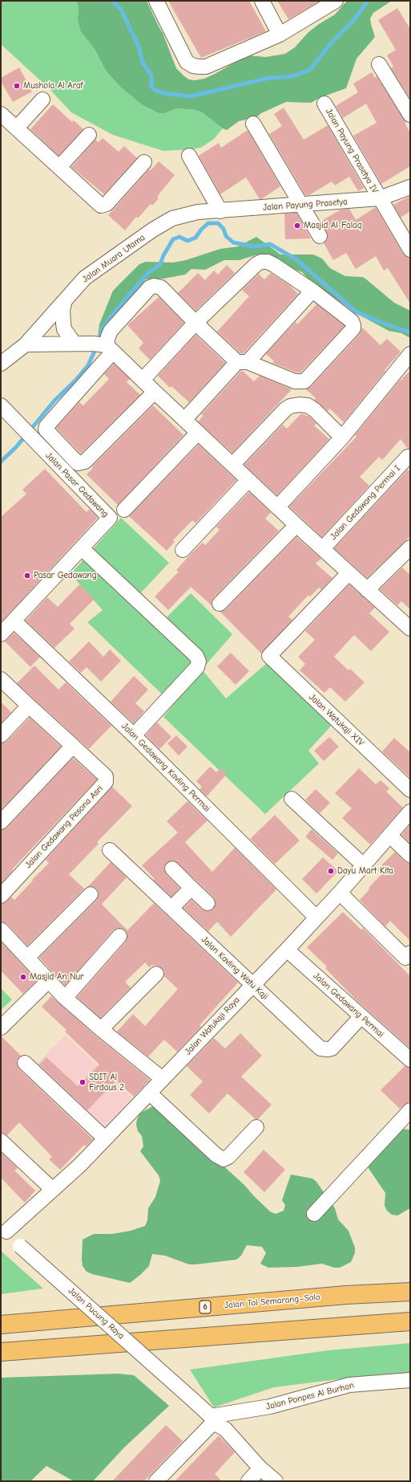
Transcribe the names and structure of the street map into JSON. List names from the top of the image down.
{
  "streets": {
    "highway": ["Jalan Tol Semarang–Solo", "6"],
    "street": [
      "Jalan Payung Prasetya IV",
      "Jalan Payung Prasetya",
      "Jalan Muara Utama",
      "Jalan Pasar Gedawang",
      "Jalan Gedawang Permai I",
      "Jalan Watukaji XIV",
      "Jalan Gedawang Kavling Permai",
      "Jalan Gedawang Pesona Asri",
      "Jalan Kavling Watu Kaji",
      "Jalan Gedawang Permai",
      "Jalan Watukaji Raya",
      "Jalan Pucung Raya",
      "Jalan Ponpes Al Burhan"
    ]
  },
  "crossings": [
    ["Jalan Payung Prasetya IV", "Jalan Payung Prasetya"],
    ["Jalan Payung Prasetya", "Jalan Muara Utama"],
    ["Jalan Pasar Gedawang", "Jalan Gedawang Kavling Permai"],
    ["Jalan Gedawang Kavling Permai", "Jalan Watukaji Raya"],
    ["Jalan Kavling Watu Kaji", "Jalan Gedawang Permai"],
    ["Jalan Kavling Watu Kaji", "Jalan Watukaji Raya"],
    ["Jalan Gedawang Permai", "Jalan Watukaji Raya"],
    ["Jalan Watukaji Raya", "Jalan Pucung Raya"],
    ["Jalan Pucung Raya", "Jalan Ponpes Al Burhan"]
  ],
  "places": [
    "Mushola Al Araf",
    "Masjid Al-Falaq",
    "Pasar Gedawang",
    "Dayu Mart Kita",
    "Masjid An Nur",
    "SDIT Al Firdaus 2"
  ]
}
